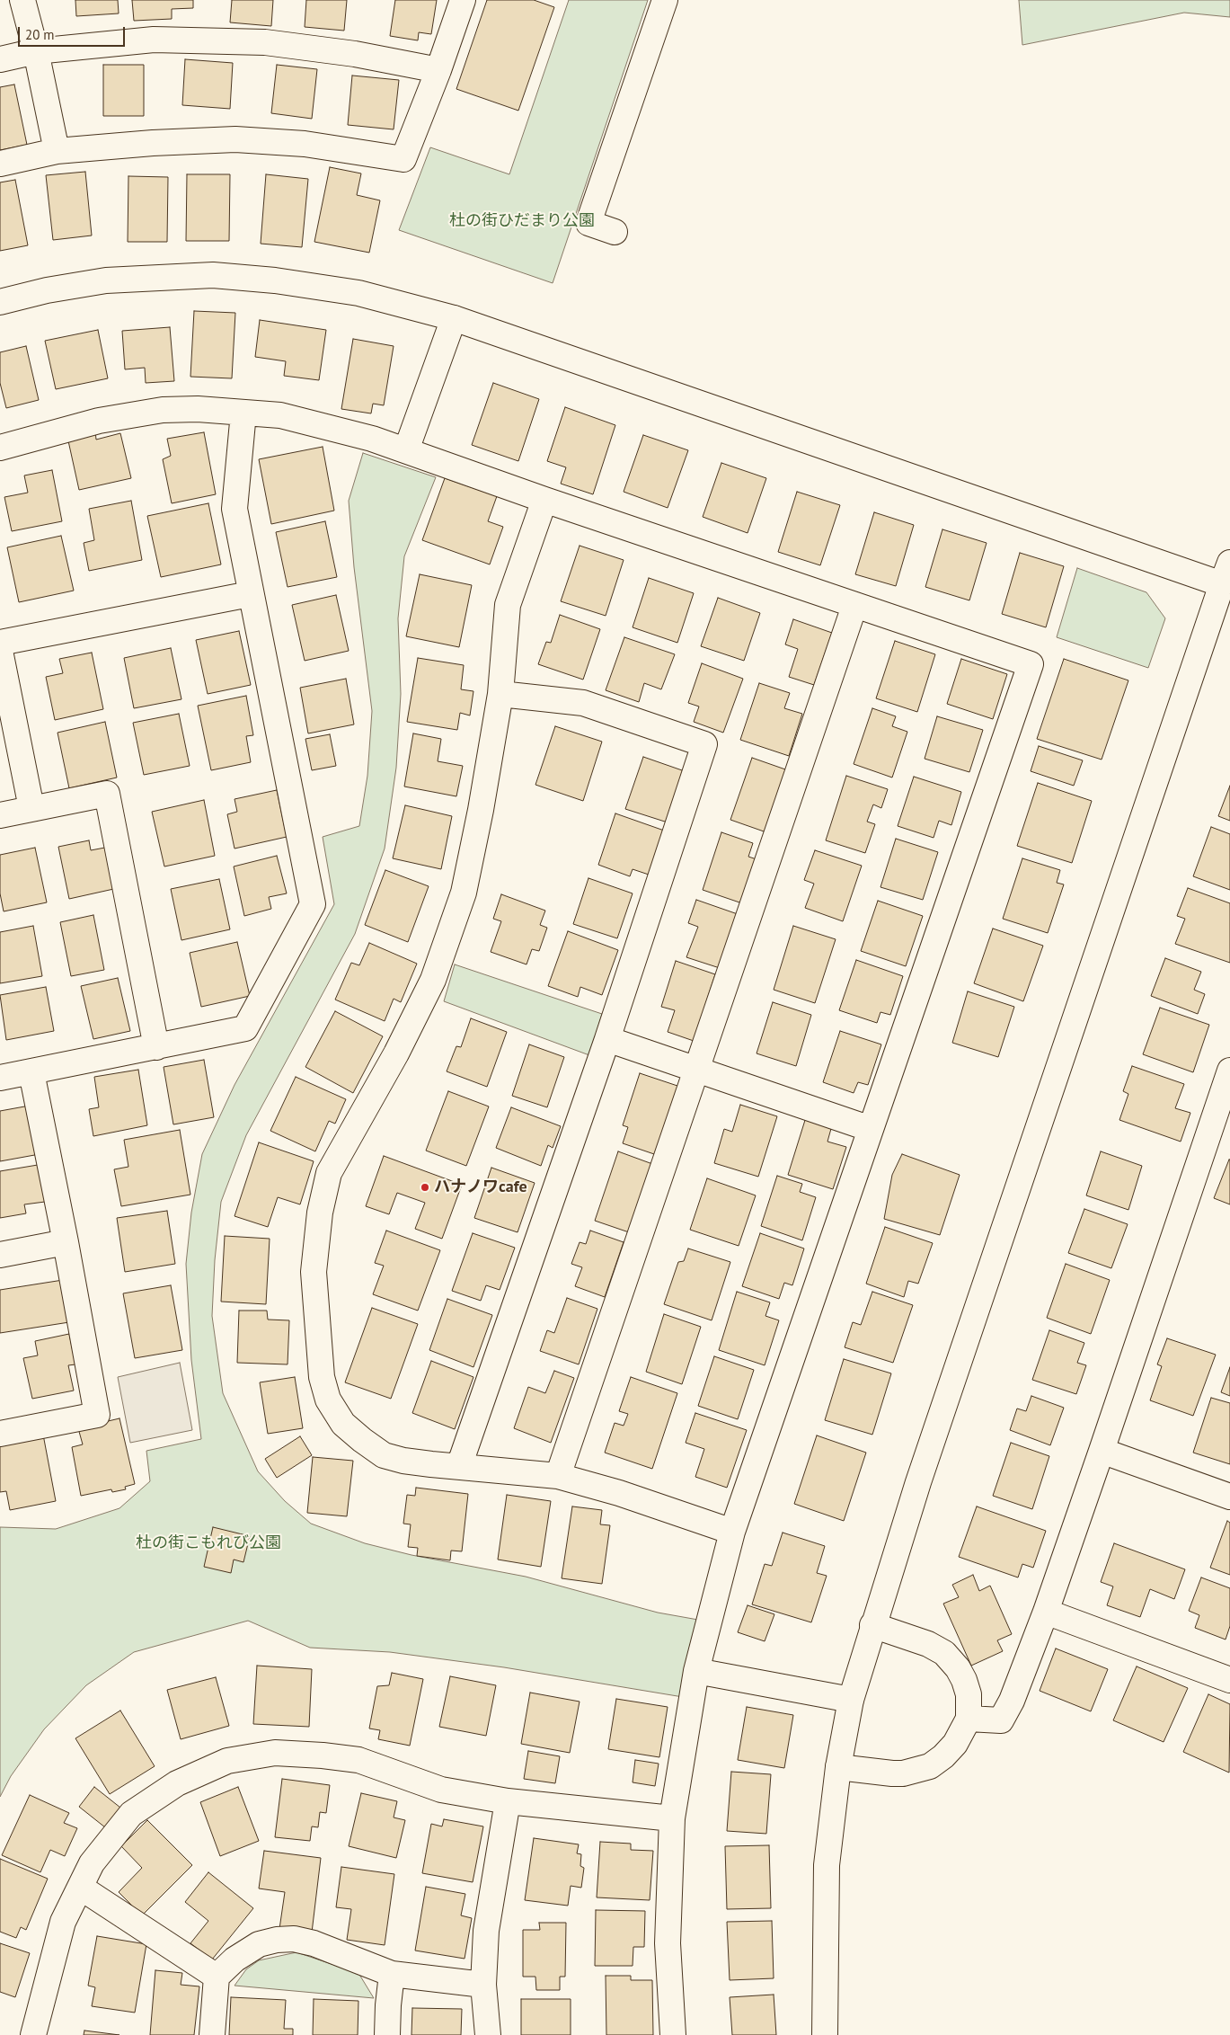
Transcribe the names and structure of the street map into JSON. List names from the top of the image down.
{
  "parks": ["杜の街ひだまり公園", "杜の街こもれび公園"],
  "places": ["ハナノワcafe"],
  "scale_bar": "20 m"
}
